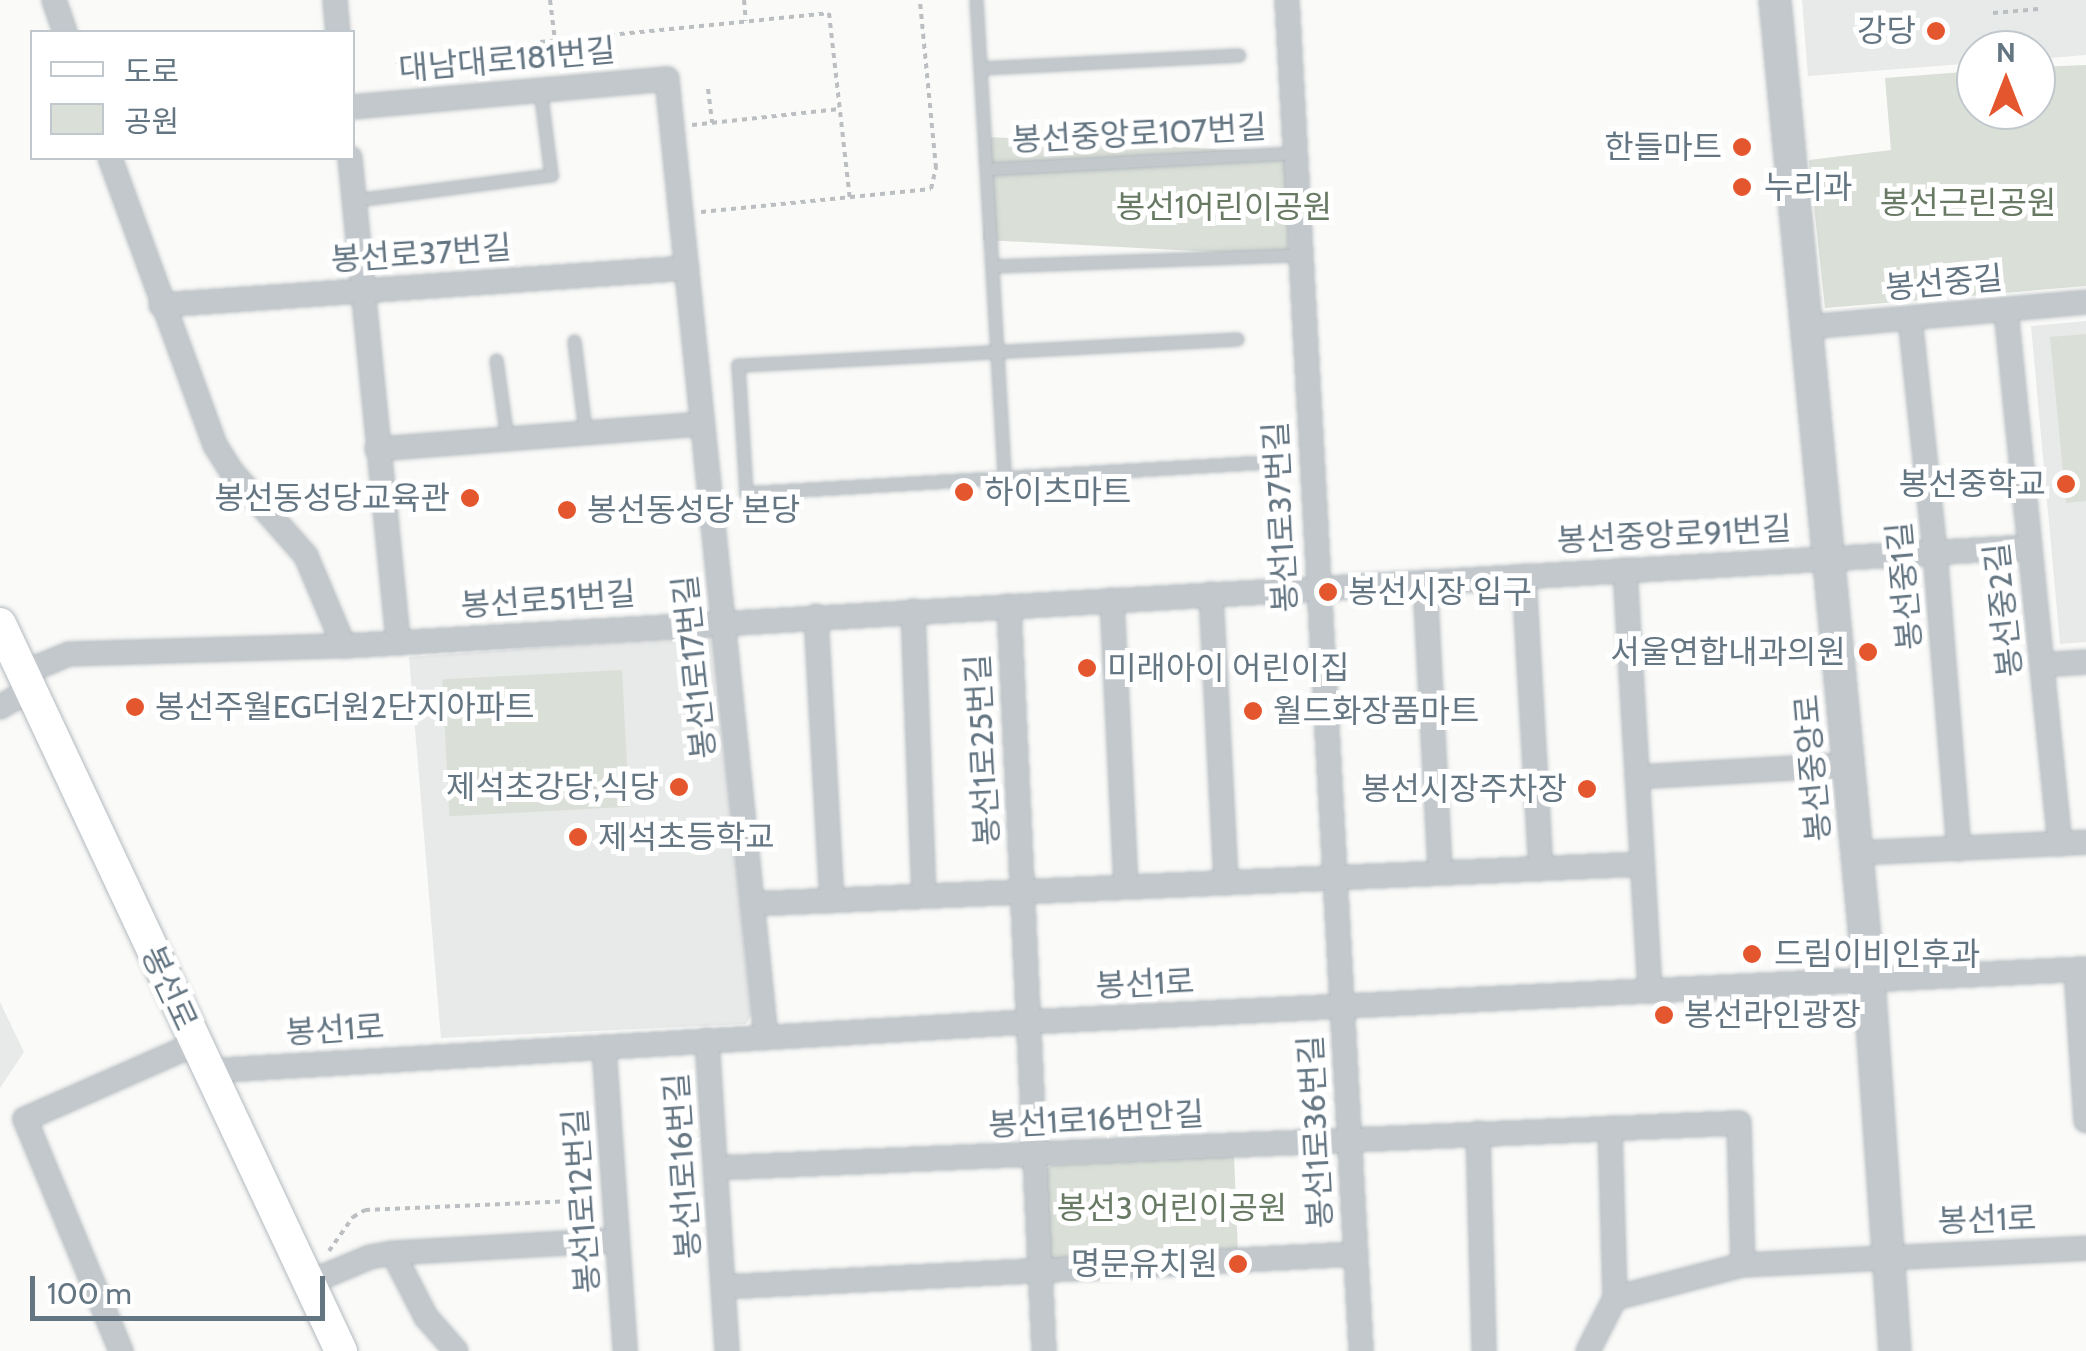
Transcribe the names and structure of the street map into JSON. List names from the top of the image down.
{
  "streets": {
    "main road": ["봉선로"],
    "street": [
      "대남대로181번길",
      "봉선로37번길",
      "봉선중길",
      "봉선1로37번길",
      "봉선중앙로91번길",
      "봉선중1길",
      "봉선로51번길",
      "봉선중2길",
      "봉선1로17번길",
      "봉선1로25번길",
      "봉선중앙로",
      "봉선1로",
      "봉선1로16번안길",
      "봉선1로36번길",
      "봉선1로16번길",
      "봉선1로12번길"
    ],
    "lane": ["봉선중앙로107번길"]
  },
  "crossings": [
    ["대남대로181번길", "봉선1로17번길"],
    ["봉선중앙로107번길", "봉선1로37번길"],
    ["봉선로37번길", "봉선1로17번길"],
    ["봉선중길", "봉선중1길"],
    ["봉선중길", "봉선중2길"],
    ["봉선중길", "봉선중앙로"],
    ["봉선1로37번길", "봉선중앙로91번길"],
    ["봉선1로37번길", "봉선로51번길"],
    ["봉선1로37번길", "봉선1로"],
    ["봉선1로37번길", "봉선1로36번길"],
    ["봉선중앙로91번길", "봉선중1길"],
    ["봉선중앙로91번길", "봉선로51번길"],
    ["봉선중앙로91번길", "봉선중2길"],
    ["봉선중앙로91번길", "봉선중앙로"],
    ["봉선로51번길", "봉선1로17번길"],
    ["봉선로51번길", "봉선1로25번길"],
    ["봉선로51번길", "봉선로"],
    ["봉선1로17번길", "봉선1로"],
    ["봉선1로25번길", "봉선1로"],
    ["봉선1로25번길", "봉선1로16번안길"],
    ["봉선1로25번길", "봉선1로36번길"],
    ["봉선1로25번길", "봉선1로16번길"],
    ["봉선중앙로", "봉선1로"],
    ["봉선1로", "봉선로"],
    ["봉선1로", "봉선1로16번안길"],
    ["봉선1로", "봉선1로36번길"],
    ["봉선1로", "봉선1로16번길"],
    ["봉선1로", "봉선1로12번길"],
    ["봉선1로16번안길", "봉선1로36번길"],
    ["봉선1로16번안길", "봉선1로16번길"],
    ["봉선1로36번길", "봉선1로16번길"]
  ],
  "parks": ["봉선근린공원", "봉선1어린이공원", "봉선3 어린이공원"],
  "places": [
    "강당",
    "한들마트",
    "누리과",
    "봉선중학교",
    "하이츠마트",
    "봉선동성당교육관",
    "봉선동성당 본당",
    "봉선시장 입구",
    "서울연합내과의원",
    "미래아이 어린이집",
    "봉선주월EG더원2단지아파트",
    "월드화장품마트",
    "제석초강당,식당",
    "봉선시장주차장",
    "제석초등학교",
    "드림이비인후과",
    "봉선라인광장",
    "명문유치원"
  ],
  "legend": ["도로", "공원"],
  "scale_bar": "100 m",
  "north": "top"
}
